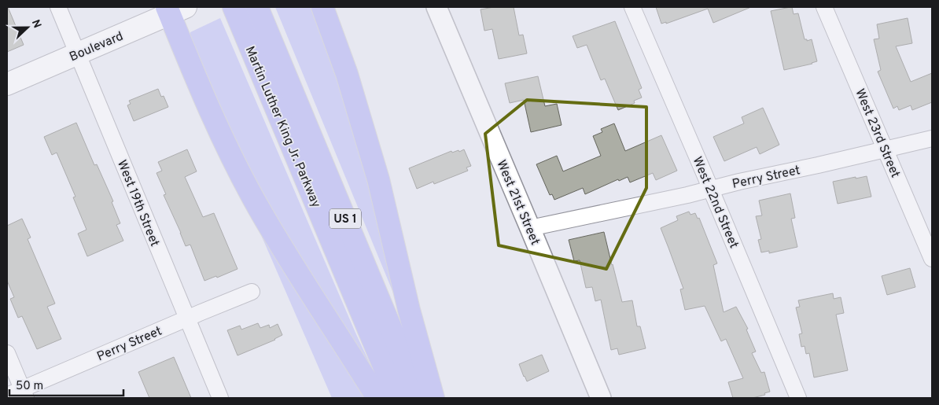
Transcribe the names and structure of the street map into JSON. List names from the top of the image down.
{
  "streets": {
    "highway": ["Martin Luther King Jr. Parkway", "US 1"],
    "main road": ["Boulevard"],
    "street": [
      "West 23rd Street",
      "Perry Street",
      "West 21st Street",
      "West 22nd Street",
      "West 19th Street"
    ]
  },
  "crossings": [
    ["Boulevard", "West 19th Street"],
    ["West 23rd Street", "Perry Street"],
    ["Perry Street", "West 21st Street"],
    ["Perry Street", "West 22nd Street"],
    ["Perry Street", "West 19th Street"]
  ],
  "scale_bar": "50 m",
  "north": "right"
}
